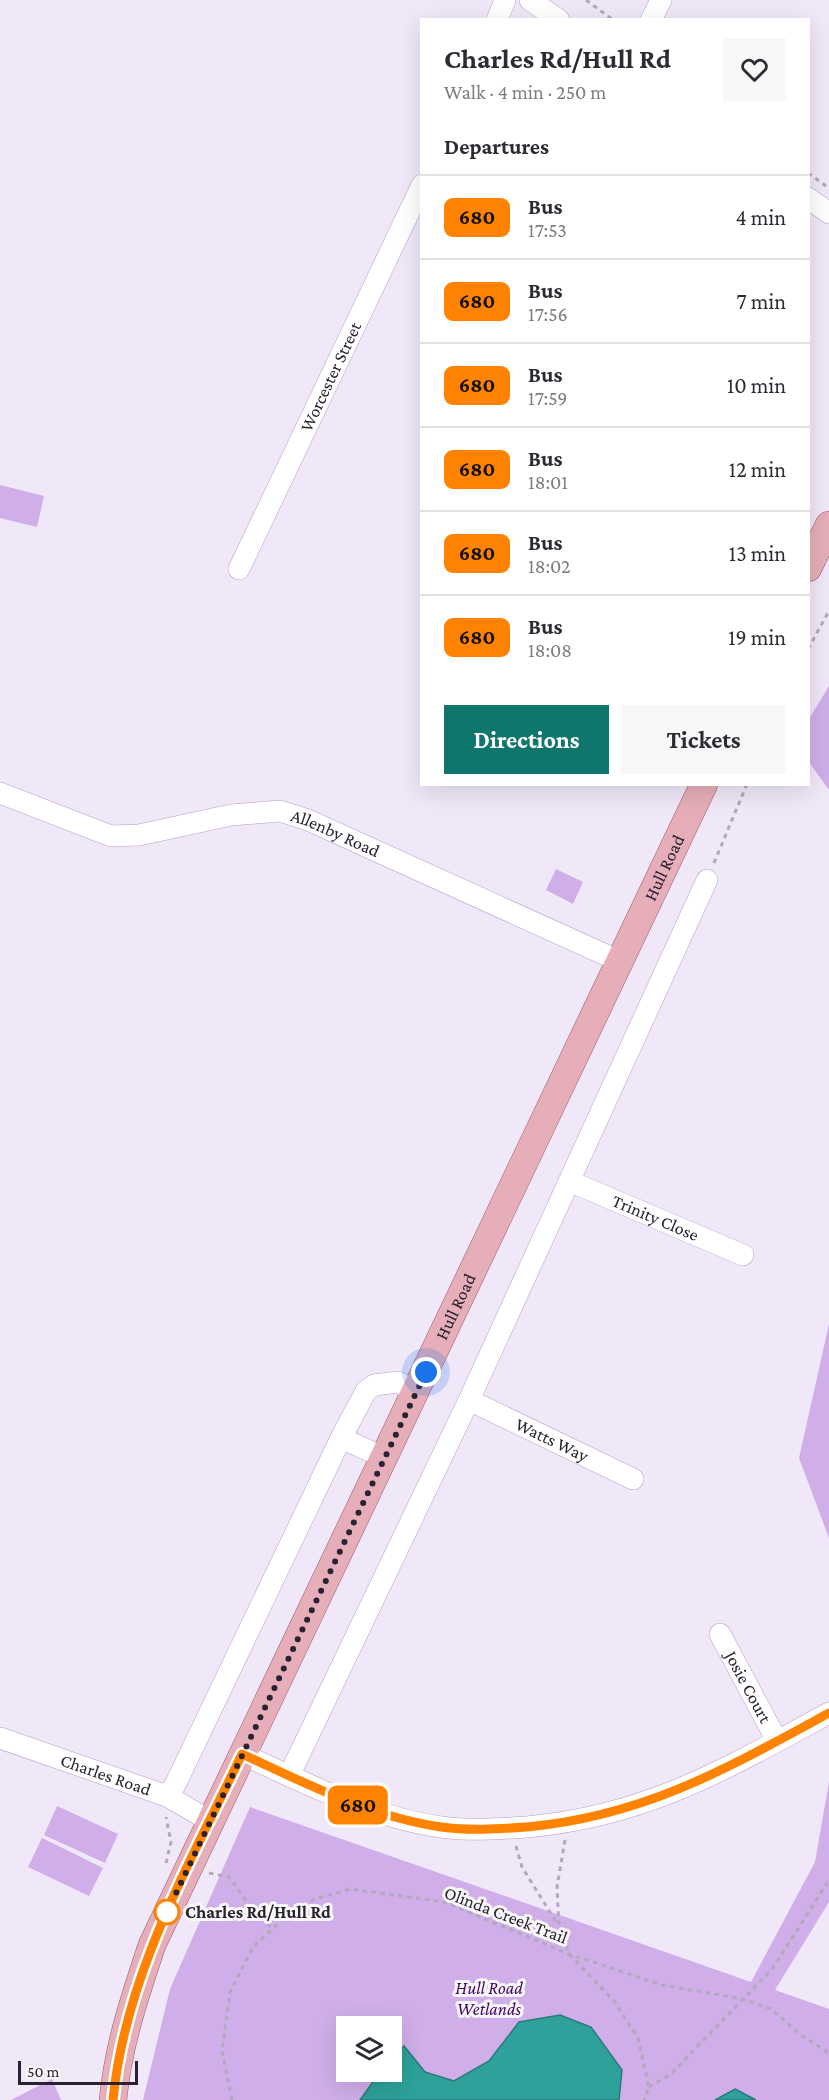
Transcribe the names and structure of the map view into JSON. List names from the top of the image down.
{
  "streets": {
    "main road": ["Hull Road"],
    "street": [
      "Worcester Street",
      "Allenby Road",
      "Trinity Close",
      "Watts Way",
      "Josie Court",
      "Charles Road"
    ],
    "path": ["Olinda Creek Trail"]
  },
  "crossings": [
    ["Allenby Road", "Hull Road"],
    ["Hull Road", "Charles Road"]
  ],
  "parks": ["Hull Road Wetlands"],
  "places": ["Charles Rd/Hull Rd"],
  "lines": ["bus line 680"],
  "scale_bar": "50 m",
  "page": {
    "on_map": "680",
    "heading": [
      ["Charles Rd/Hull Rd", "Walk · 4 min · 250 m"],
      "Departures"
    ],
    "list": [
      {
        "mark": "680",
        "name": "Bus",
        "note": "17:53",
        "value": "4 min"
      },
      {
        "mark": "680",
        "name": "Bus",
        "note": "17:56",
        "value": "7 min"
      },
      {
        "mark": "680",
        "name": "Bus",
        "note": "17:59",
        "value": "10 min"
      },
      {
        "mark": "680",
        "name": "Bus",
        "note": "18:01",
        "value": "12 min"
      },
      {
        "mark": "680",
        "name": "Bus",
        "note": "18:02",
        "value": "13 min"
      },
      {
        "mark": "680",
        "name": "Bus",
        "note": "18:08",
        "value": "19 min"
      }
    ],
    "buttons": ["Directions", "Tickets"],
    "scale": "50 m"
  }
}
